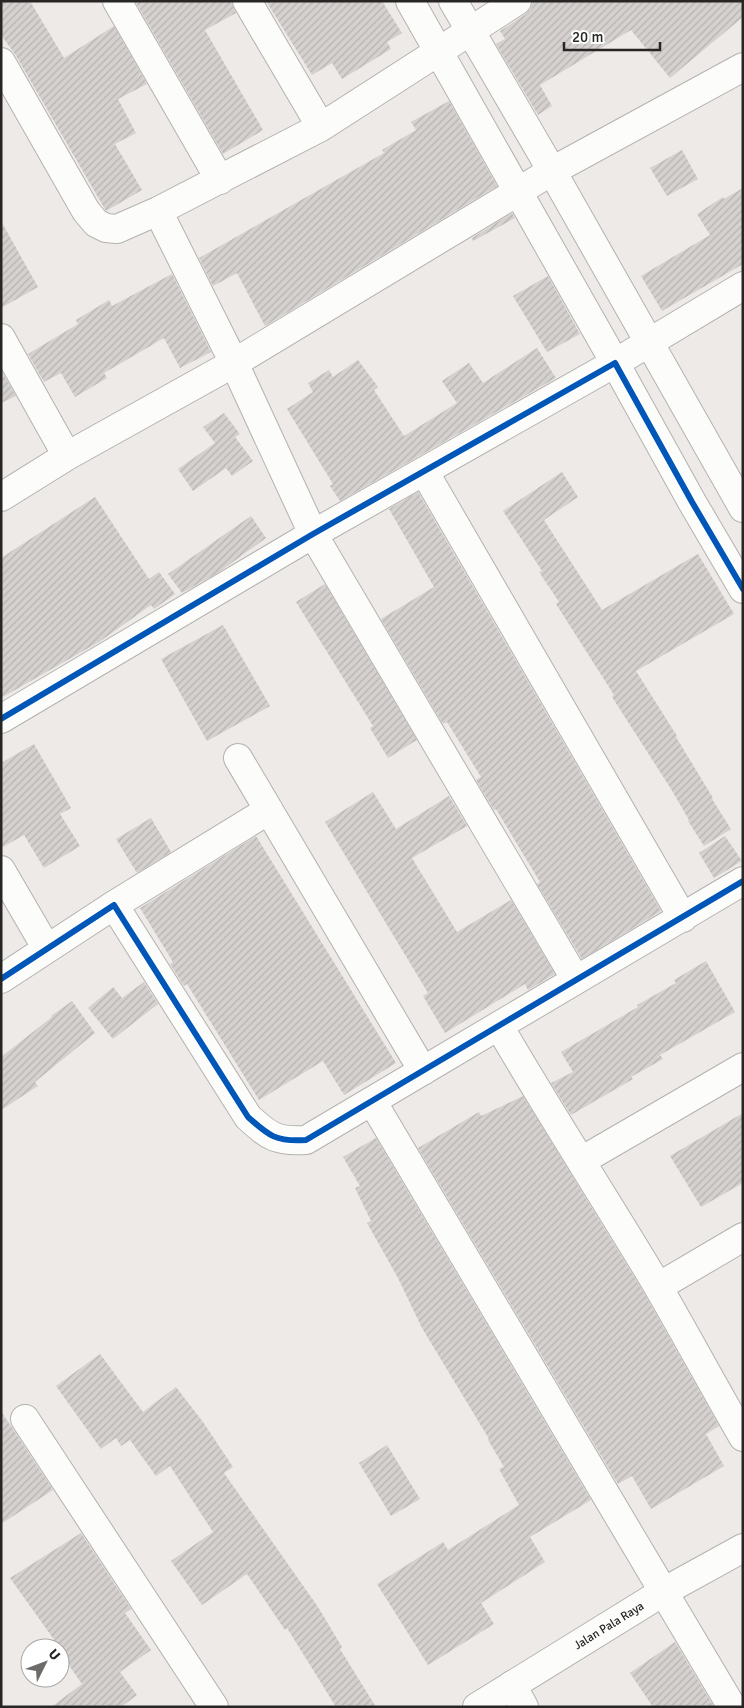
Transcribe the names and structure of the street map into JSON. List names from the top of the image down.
{
  "streets": {
    "street": ["Jalan Pala Raya"]
  },
  "scale_bar": "20 m",
  "north": "top right"
}
